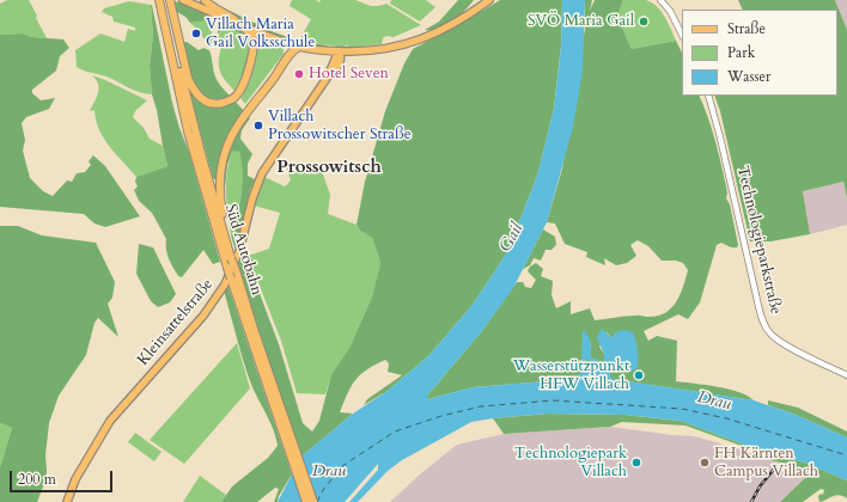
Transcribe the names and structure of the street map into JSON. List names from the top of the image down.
{
  "streets": {
    "highway": ["Süd Autobahn"],
    "main road": ["Kleinsattelstraße"],
    "street": ["Technologieparkstraße"]
  },
  "districts": ["Prossowitsch"],
  "water": ["Gail", "Drau"],
  "places": [
    "SVÖ Maria Gail",
    "Villach Maria Gail Volksschule",
    "Hotel Seven",
    "Villach Prossowitscher Straße",
    "Wasserstützpunkt HFW Villach",
    "Technologiepark Villach",
    "FH Kärnten Campus Villach"
  ],
  "legend": ["Straße", "Park", "Wasser"],
  "scale_bar": "200 m"
}
